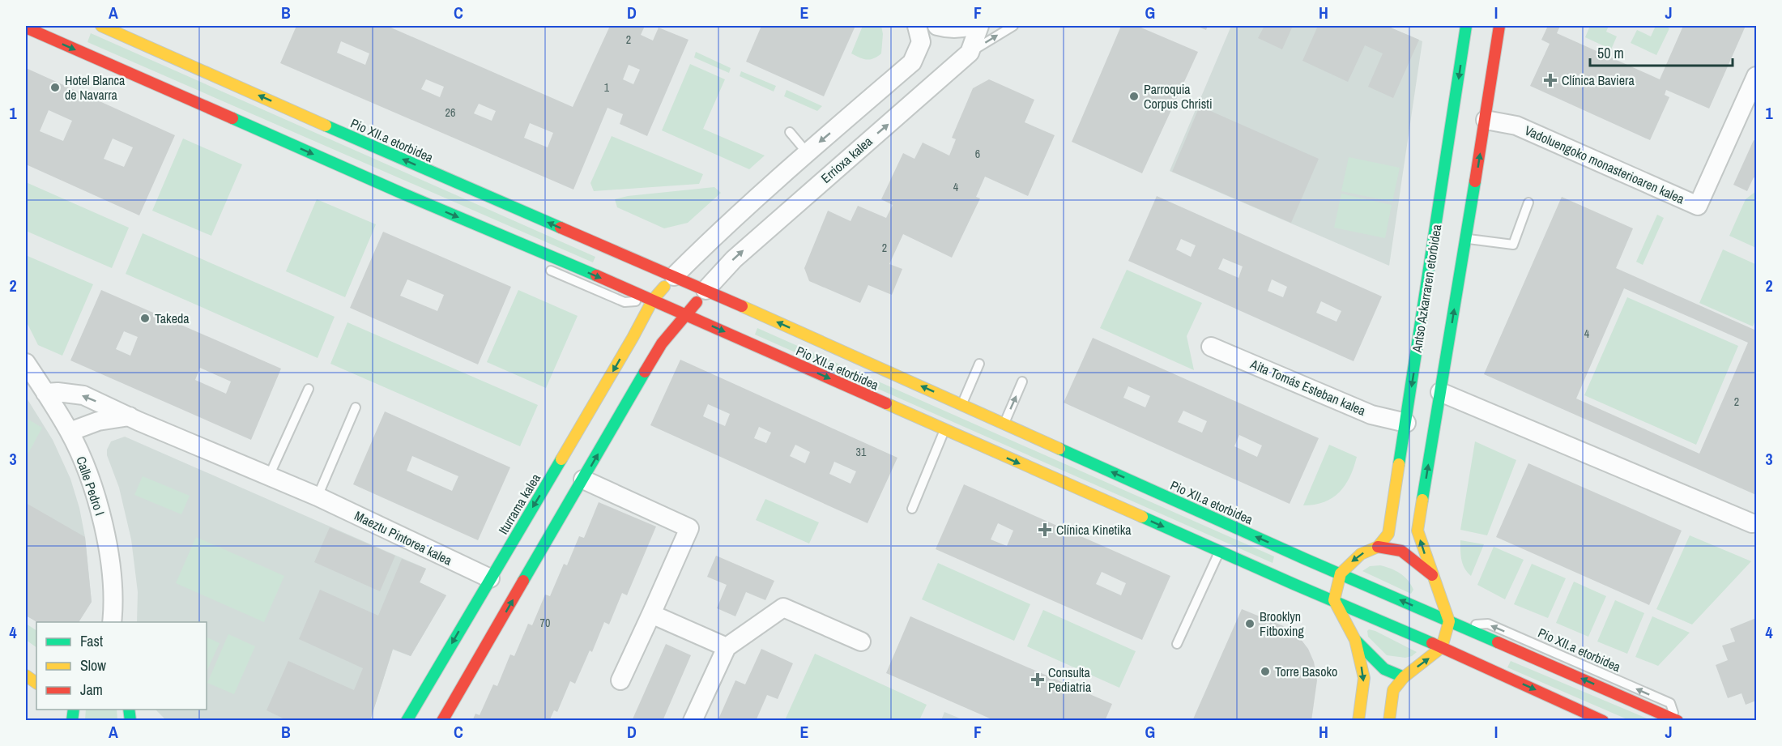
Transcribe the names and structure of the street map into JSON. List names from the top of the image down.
{
  "streets": {
    "main road": ["Pio XII.a etorbidea", "Antso Azkarraren etorbidea", "Iturrama kalea"],
    "street": [
      "Errioxa kalea",
      "Vadoluengoko monasterioaren kalea",
      "Aita Tomás Esteban kalea",
      "Calle Pedro I",
      "Maeztu Pintorea kalea"
    ]
  },
  "crossings": [
    ["Pio XII.a etorbidea", "Errioxa kalea"],
    ["Pio XII.a etorbidea", "Iturrama kalea"],
    ["Antso Azkarraren etorbidea", "Aita Tomás Esteban kalea"],
    ["Calle Pedro I", "Maeztu Pintorea kalea"],
    ["Iturrama kalea", "Maeztu Pintorea kalea"]
  ],
  "places": {
    "health": ["Clínica Baviera", "Clínica Kinetika", "Consulta Pediatria"],
    "other": [
      "Hotel Blanca de Navarra",
      "Parroquia Corpus Christi",
      "Takeda",
      "Brooklyn Fitboxing",
      "Torre Basoko"
    ]
  },
  "house_numbers": [
    "2",
    "1",
    "26",
    "6",
    "4",
    "2",
    "4",
    "2",
    "31",
    "70"
  ],
  "legend": ["Fast", "Slow", "Jam"],
  "scale_bar": "50 m",
  "grid": {
    "columns": [
      "A",
      "B",
      "C",
      "D",
      "E",
      "F",
      "G",
      "H",
      "I",
      "J"
    ],
    "rows": [
      "1",
      "2",
      "3",
      "4"
    ]
  }
}
